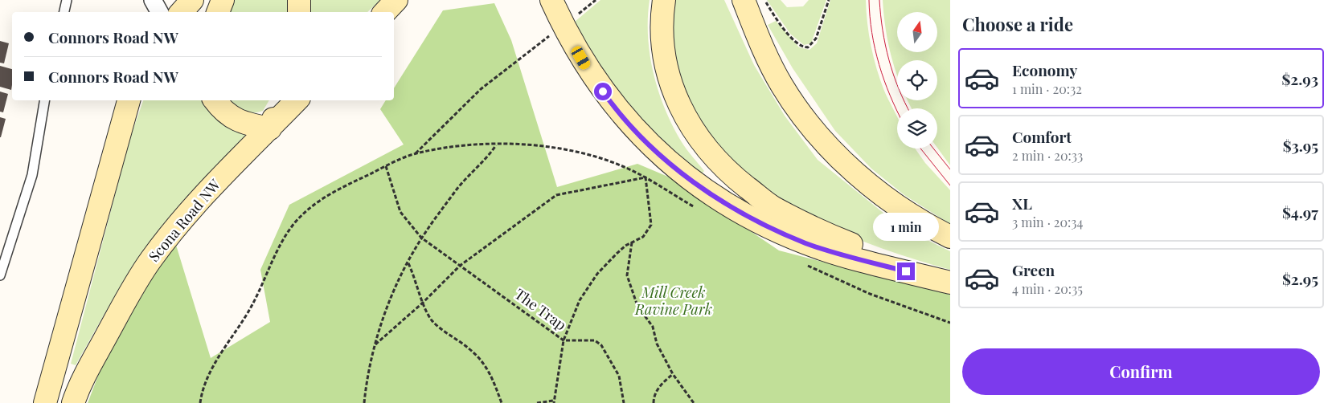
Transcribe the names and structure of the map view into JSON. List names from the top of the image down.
{
  "streets": {
    "main road": ["Scona Road NW"],
    "path": ["The Trap"]
  },
  "parks": ["Mill Creek Ravine Park"],
  "north": "top",
  "page": {
    "heading": "Choose a ride",
    "banner": ["Connors Road NW", "Connors Road NW"],
    "list": [
      {
        "name": "Economy",
        "note": "1 min · 20:32",
        "value": "$2.93"
      },
      {
        "name": "Comfort",
        "note": "2 min · 20:33",
        "value": "$3.95"
      },
      {
        "name": "XL",
        "note": "3 min · 20:34",
        "value": "$4.97"
      },
      {
        "name": "Green",
        "note": "4 min · 20:35",
        "value": "$2.95"
      }
    ],
    "bubble": "1 min",
    "buttons": "Confirm"
  }
}
